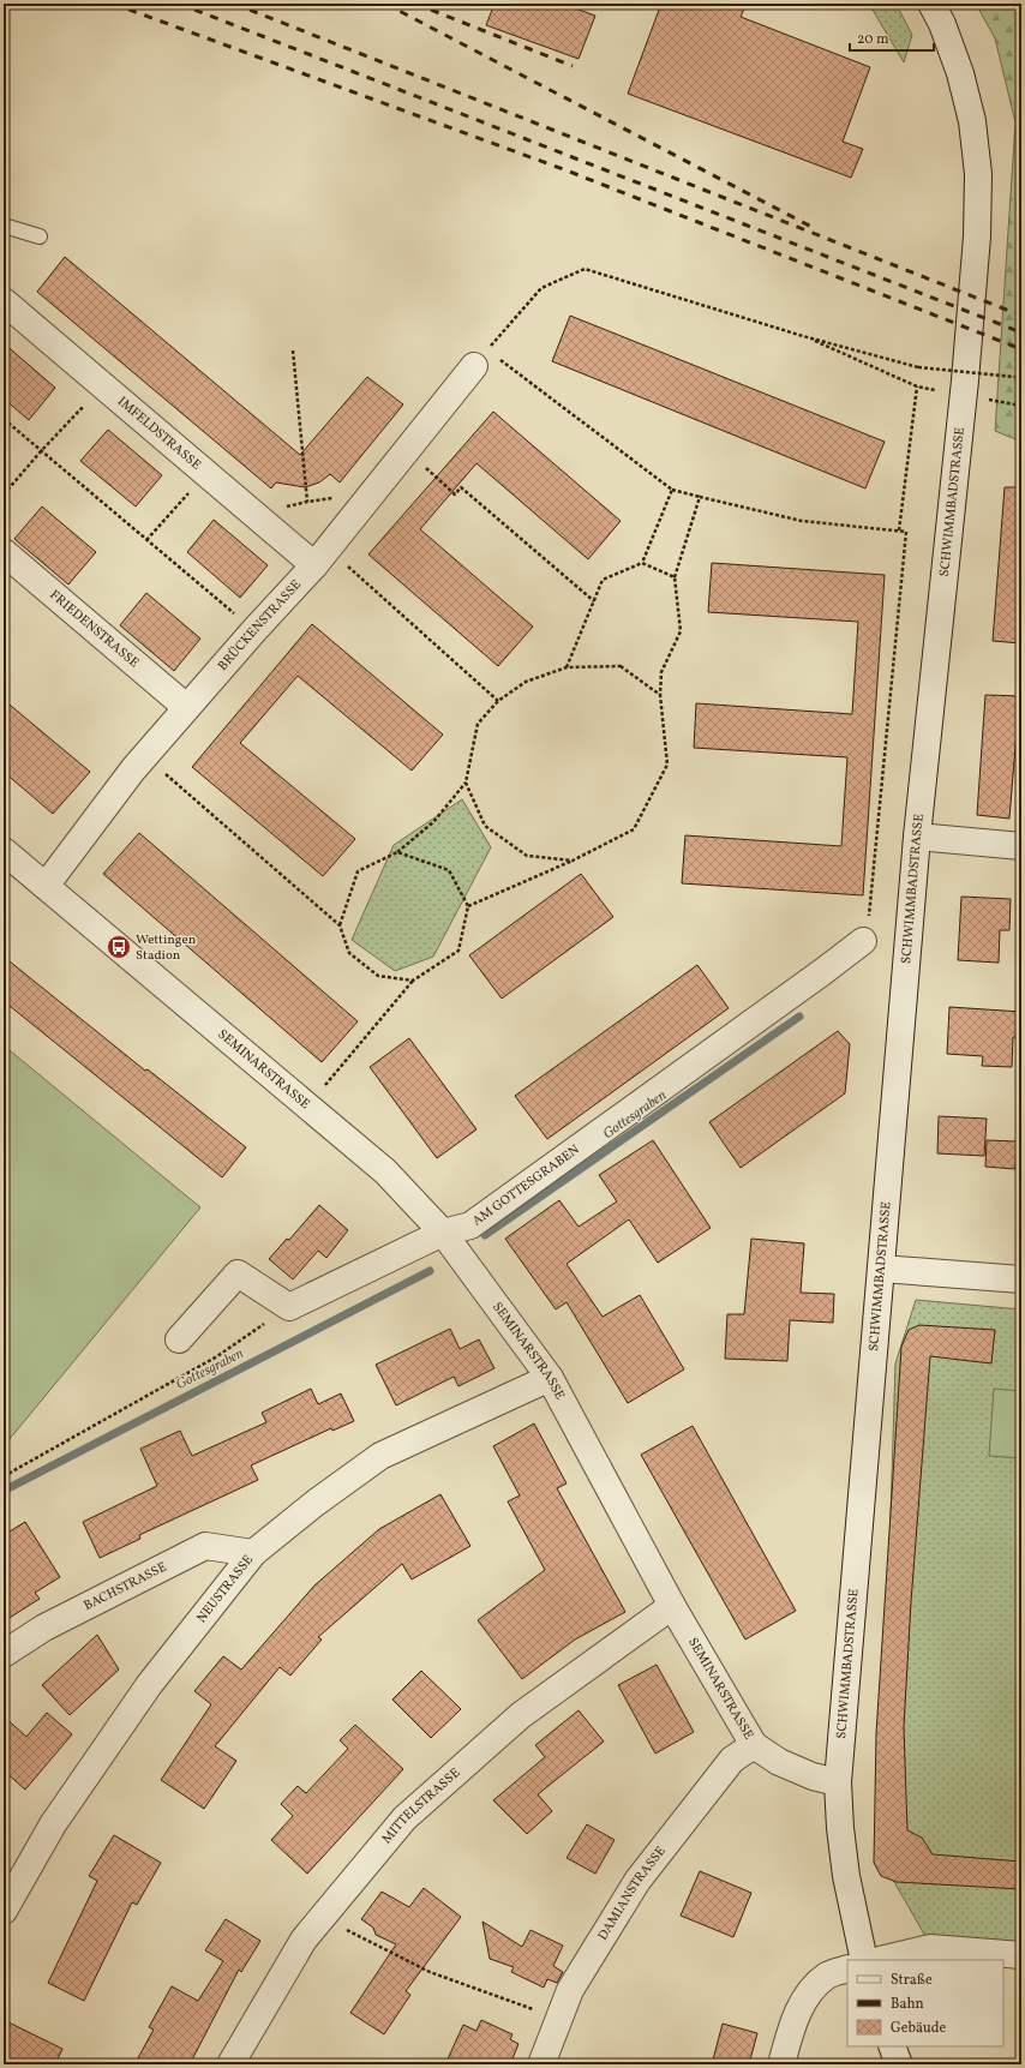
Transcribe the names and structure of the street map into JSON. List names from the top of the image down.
{
  "streets": {
    "street": [
      "IMFELDSTRASSE",
      "SCHWIMMBADSTRASSE",
      "BRÜCKENSTRASSE",
      "FRIEDENSTRASSE",
      "SEMINARSTRASSE",
      "AM GOTTESGRABEN",
      "BACHSTRASSE",
      "NEUSTRASSE",
      "MITTELSTRASSE",
      "DAMIANSTRASSE"
    ]
  },
  "crossings": [
    ["IMFELDSTRASSE", "BRÜCKENSTRASSE"],
    ["SCHWIMMBADSTRASSE", "SEMINARSTRASSE"],
    ["BRÜCKENSTRASSE", "FRIEDENSTRASSE"],
    ["BRÜCKENSTRASSE", "SEMINARSTRASSE"],
    ["SEMINARSTRASSE", "AM GOTTESGRABEN"],
    ["SEMINARSTRASSE", "NEUSTRASSE"],
    ["SEMINARSTRASSE", "MITTELSTRASSE"],
    ["SEMINARSTRASSE", "DAMIANSTRASSE"],
    ["BACHSTRASSE", "NEUSTRASSE"]
  ],
  "water": ["Gottesgraben"],
  "places": {
    "bus stop": ["Wettingen Stadion"]
  },
  "legend": ["Straße", "Bahn", "Gebäude"],
  "scale_bar": "20 m"
}
